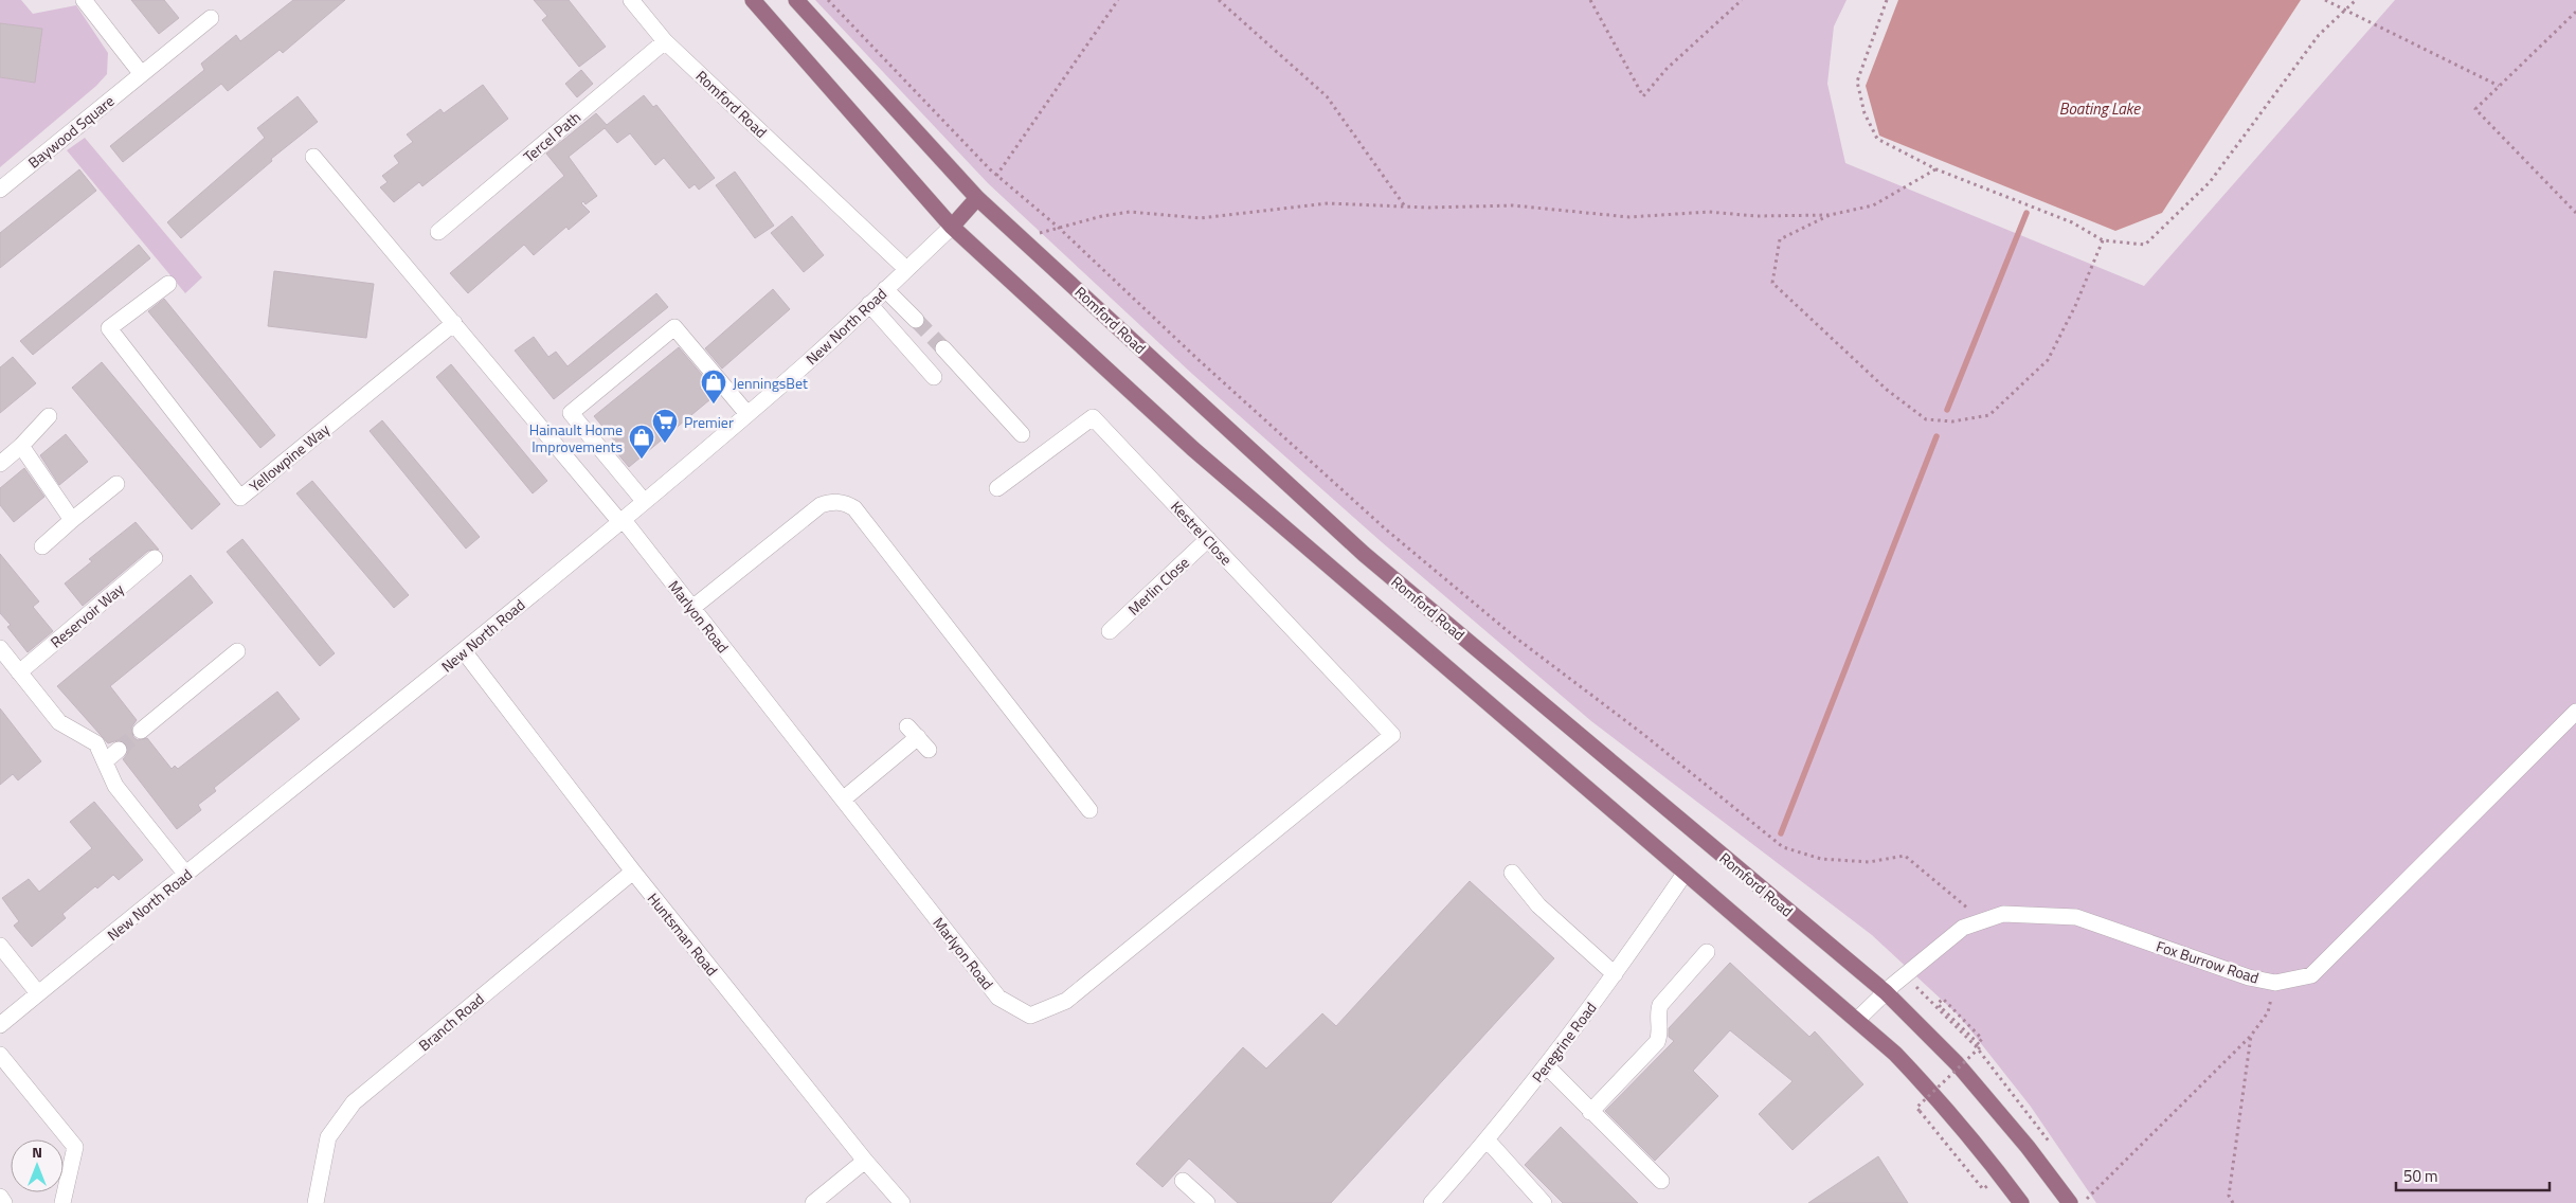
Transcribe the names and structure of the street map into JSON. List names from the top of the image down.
{
  "streets": {
    "main road": ["Romford Road"],
    "street": [
      "Baywood Square",
      "Tercel Path",
      "New North Road",
      "Yellowpine Way",
      "Kestrel Close",
      "Merlin Close",
      "Reservoir Way",
      "Marlyon Road",
      "Huntsman Road",
      "Fox Burrow Road",
      "Branch Road",
      "Peregrine Road"
    ]
  },
  "crossings": [
    ["Romford Road", "Tercel Path"],
    ["Romford Road", "New North Road"],
    ["Romford Road", "Fox Burrow Road"],
    ["New North Road", "Marlyon Road"],
    ["New North Road", "Huntsman Road"],
    ["Kestrel Close", "Merlin Close"],
    ["Kestrel Close", "Marlyon Road"],
    ["Huntsman Road", "Branch Road"]
  ],
  "water": ["Boating Lake"],
  "places": {
    "shop": ["JenningsBet", "Hainault Home Improvements"],
    "supermarket": ["Premier"]
  },
  "scale_bar": "50 m",
  "north": "top"
}
